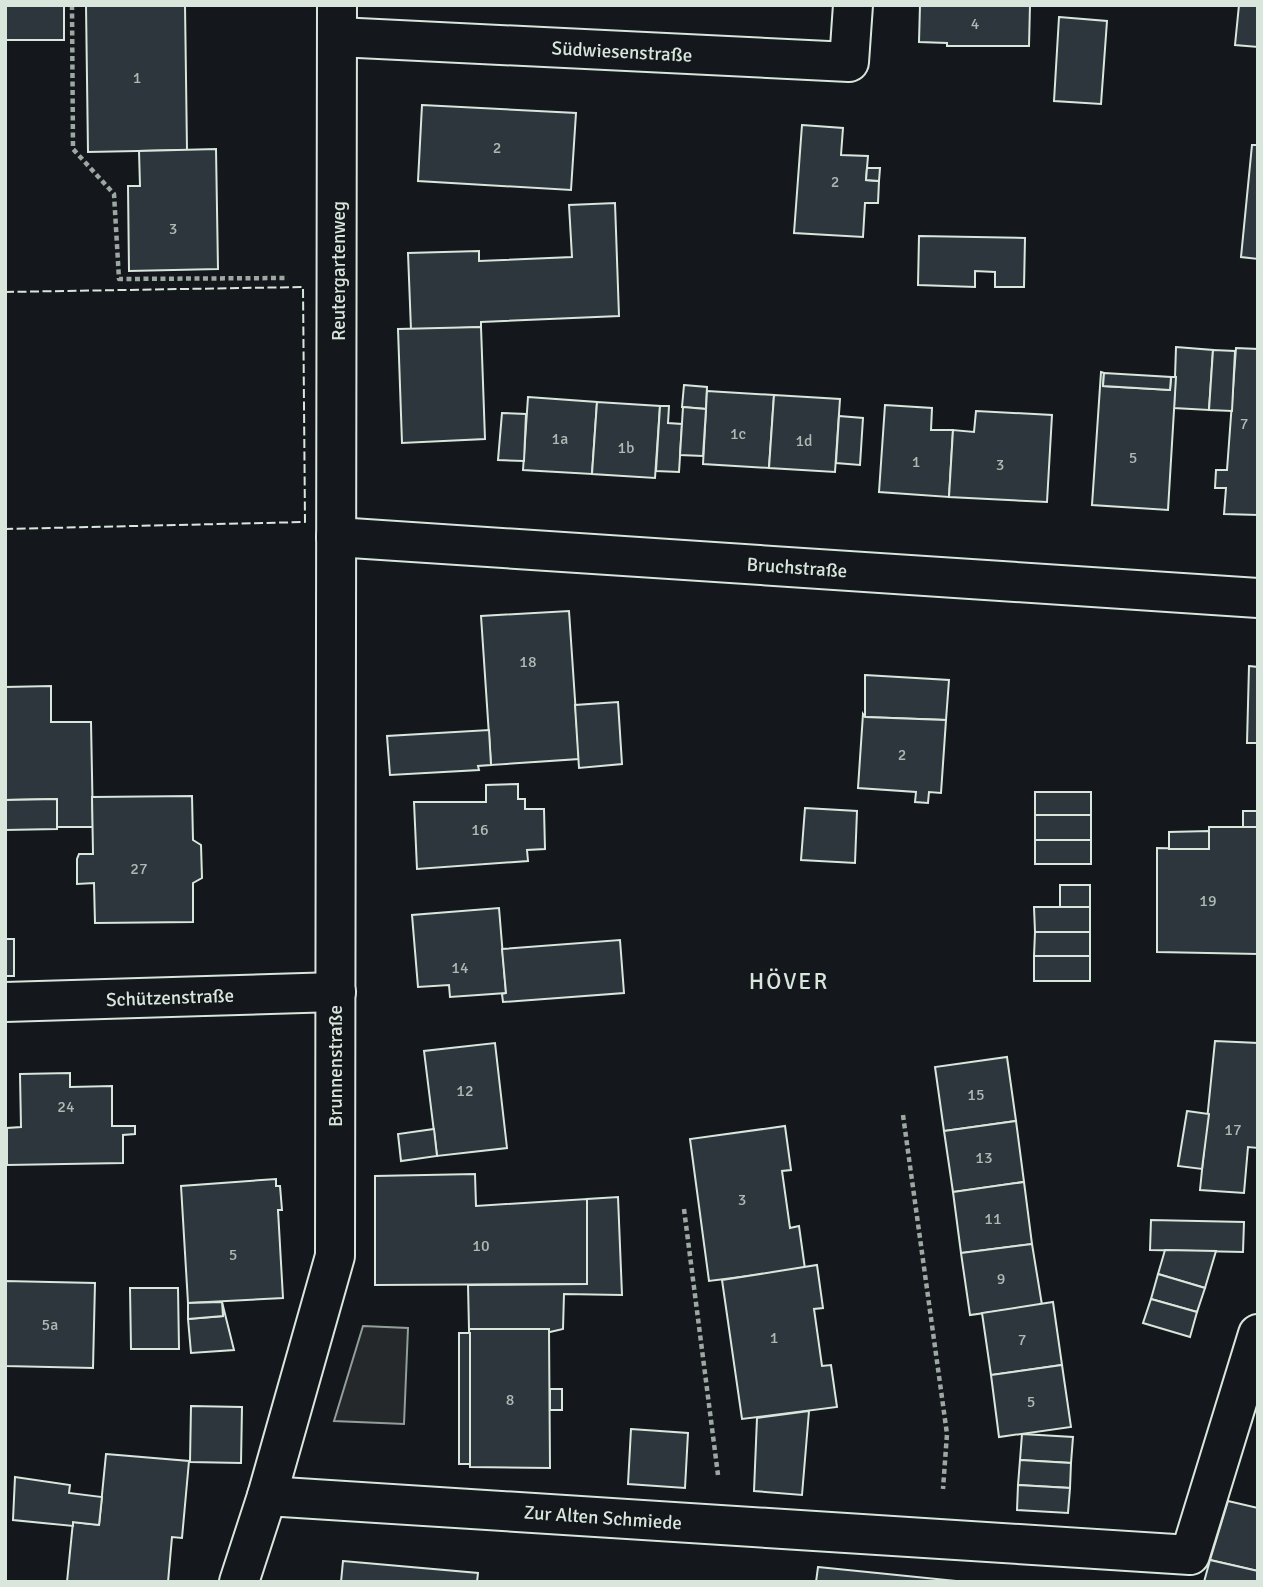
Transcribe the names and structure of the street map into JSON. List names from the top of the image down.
{
  "streets": {
    "street": [
      "Südwiesenstraße",
      "Reutergartenweg",
      "Bruchstraße",
      "Schützenstraße",
      "Brunnenstraße",
      "Zur Alten Schmiede"
    ]
  },
  "crossings": [
    ["Südwiesenstraße", "Reutergartenweg"],
    ["Reutergartenweg", "Bruchstraße"],
    ["Reutergartenweg", "Brunnenstraße"],
    ["Bruchstraße", "Brunnenstraße"],
    ["Schützenstraße", "Brunnenstraße"],
    ["Brunnenstraße", "Zur Alten Schmiede"]
  ],
  "districts": ["HÖVER"],
  "house_numbers": [
    "4",
    "1",
    "2",
    "2",
    "3",
    "7",
    "1c",
    "1a",
    "1d",
    "1b",
    "5",
    "1",
    "3",
    "18",
    "2",
    "16",
    "27",
    "19",
    "14",
    "12",
    "15",
    "24",
    "17",
    "13",
    "3",
    "11",
    "10",
    "5",
    "9",
    "5a",
    "1",
    "7",
    "8",
    "5"
  ]
}
